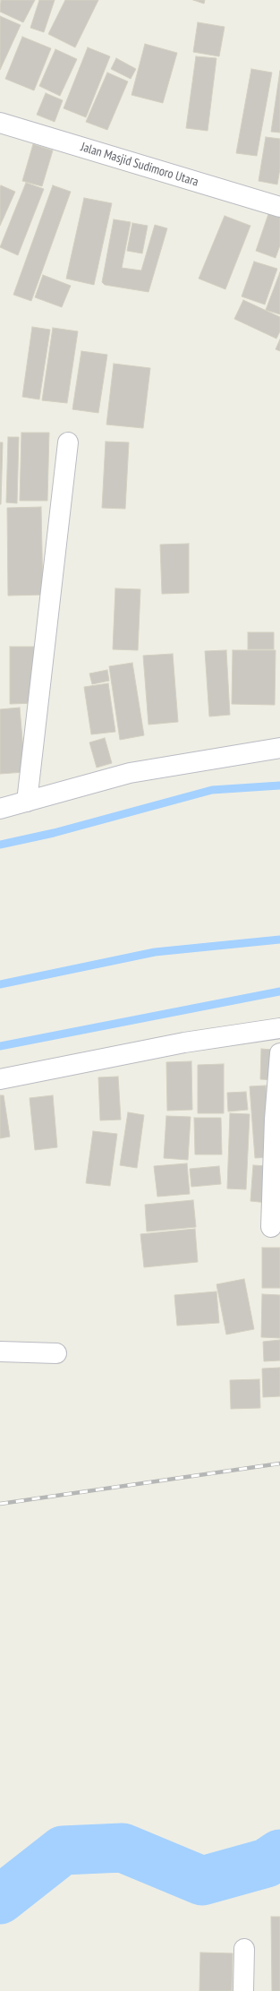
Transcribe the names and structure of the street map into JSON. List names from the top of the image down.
{
  "streets": {
    "street": ["Jalan Masjid Sudimoro Utara"]
  }
}
